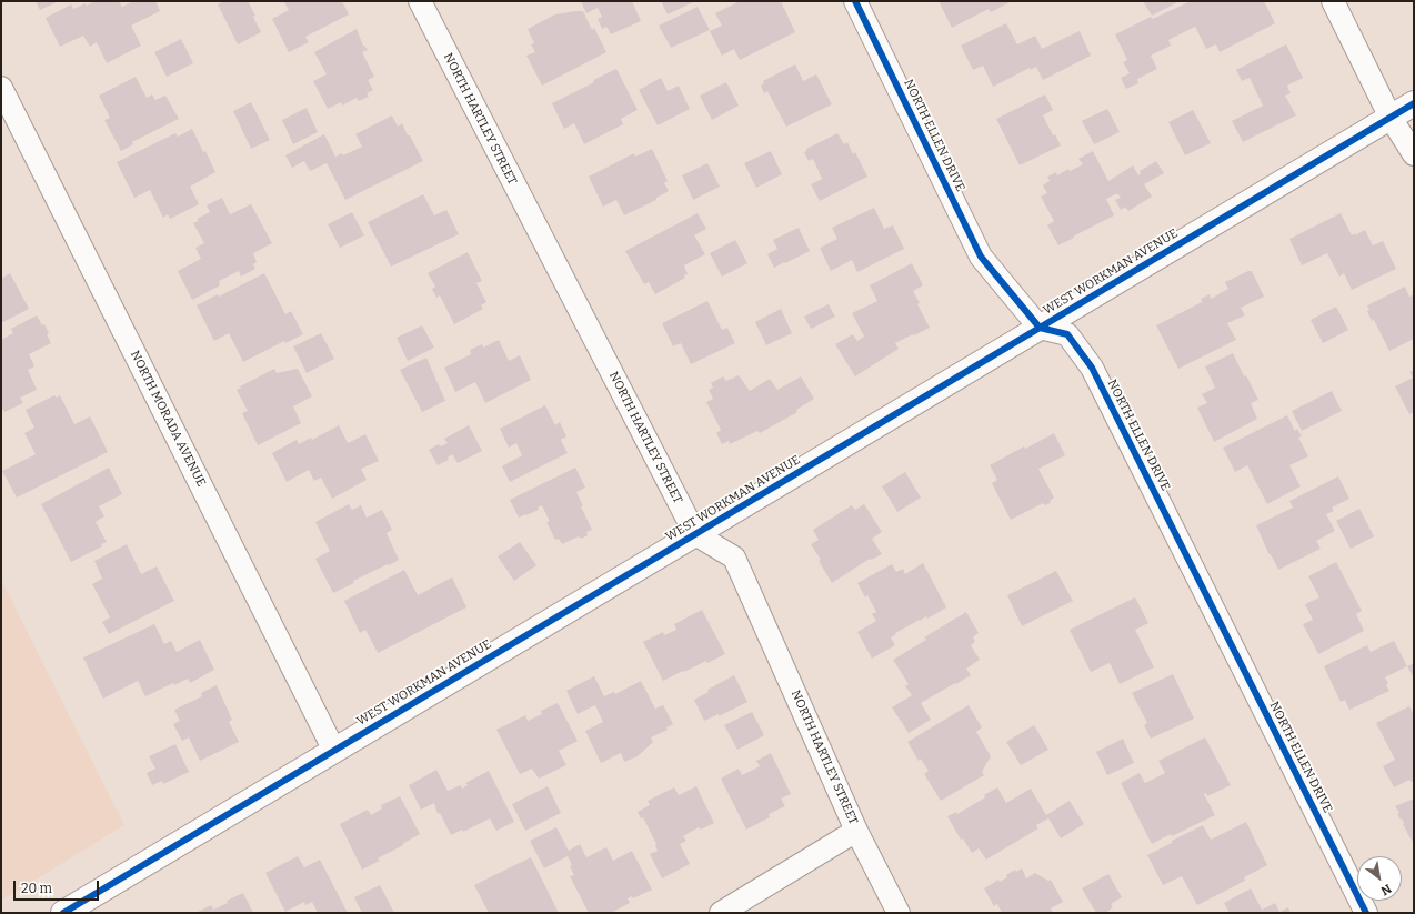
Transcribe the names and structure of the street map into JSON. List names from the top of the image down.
{
  "streets": {
    "street": [
      "NORTH HARTLEY STREET",
      "NORTH ELLEN DRIVE",
      "WEST WORKMAN AVENUE",
      "NORTH MORADA AVENUE"
    ]
  },
  "crossings": [
    ["NORTH HARTLEY STREET", "WEST WORKMAN AVENUE"],
    ["NORTH ELLEN DRIVE", "WEST WORKMAN AVENUE"],
    ["WEST WORKMAN AVENUE", "NORTH MORADA AVENUE"]
  ],
  "scale_bar": "20 m",
  "north": "bottom right"
}
